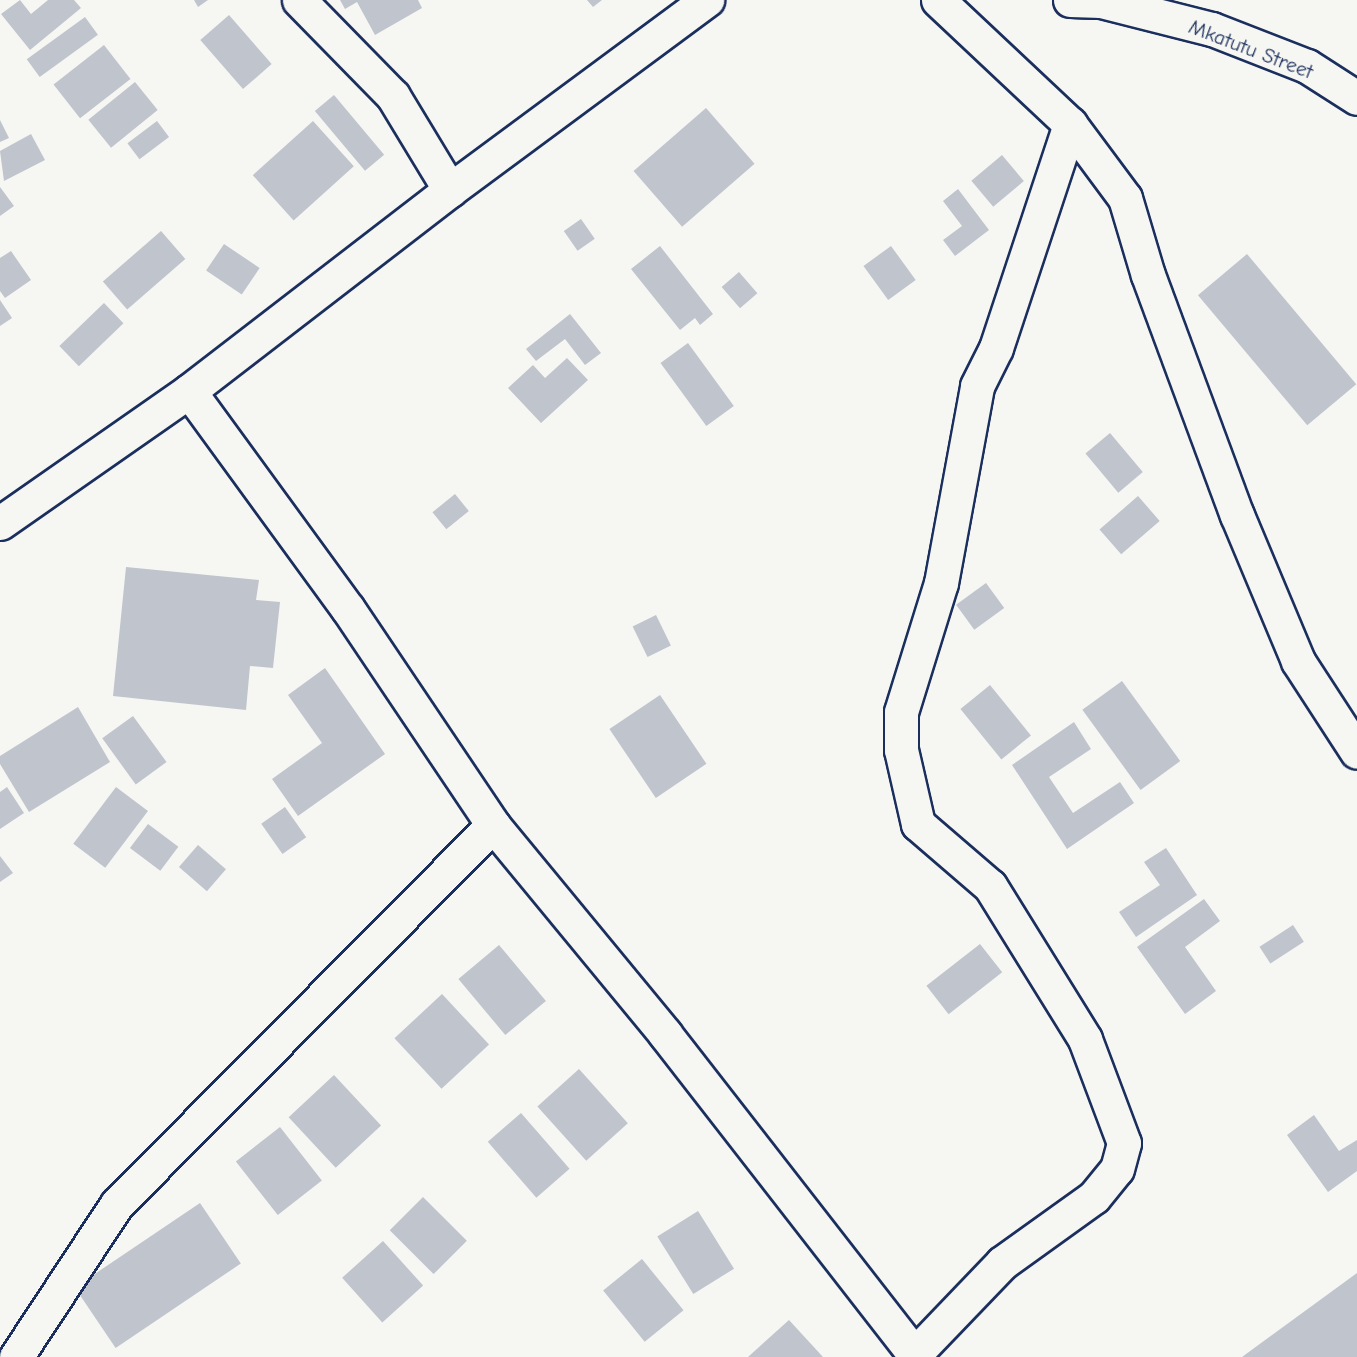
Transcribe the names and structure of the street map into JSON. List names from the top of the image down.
{
  "streets": {
    "street": ["Mkatutu Street"]
  }
}
